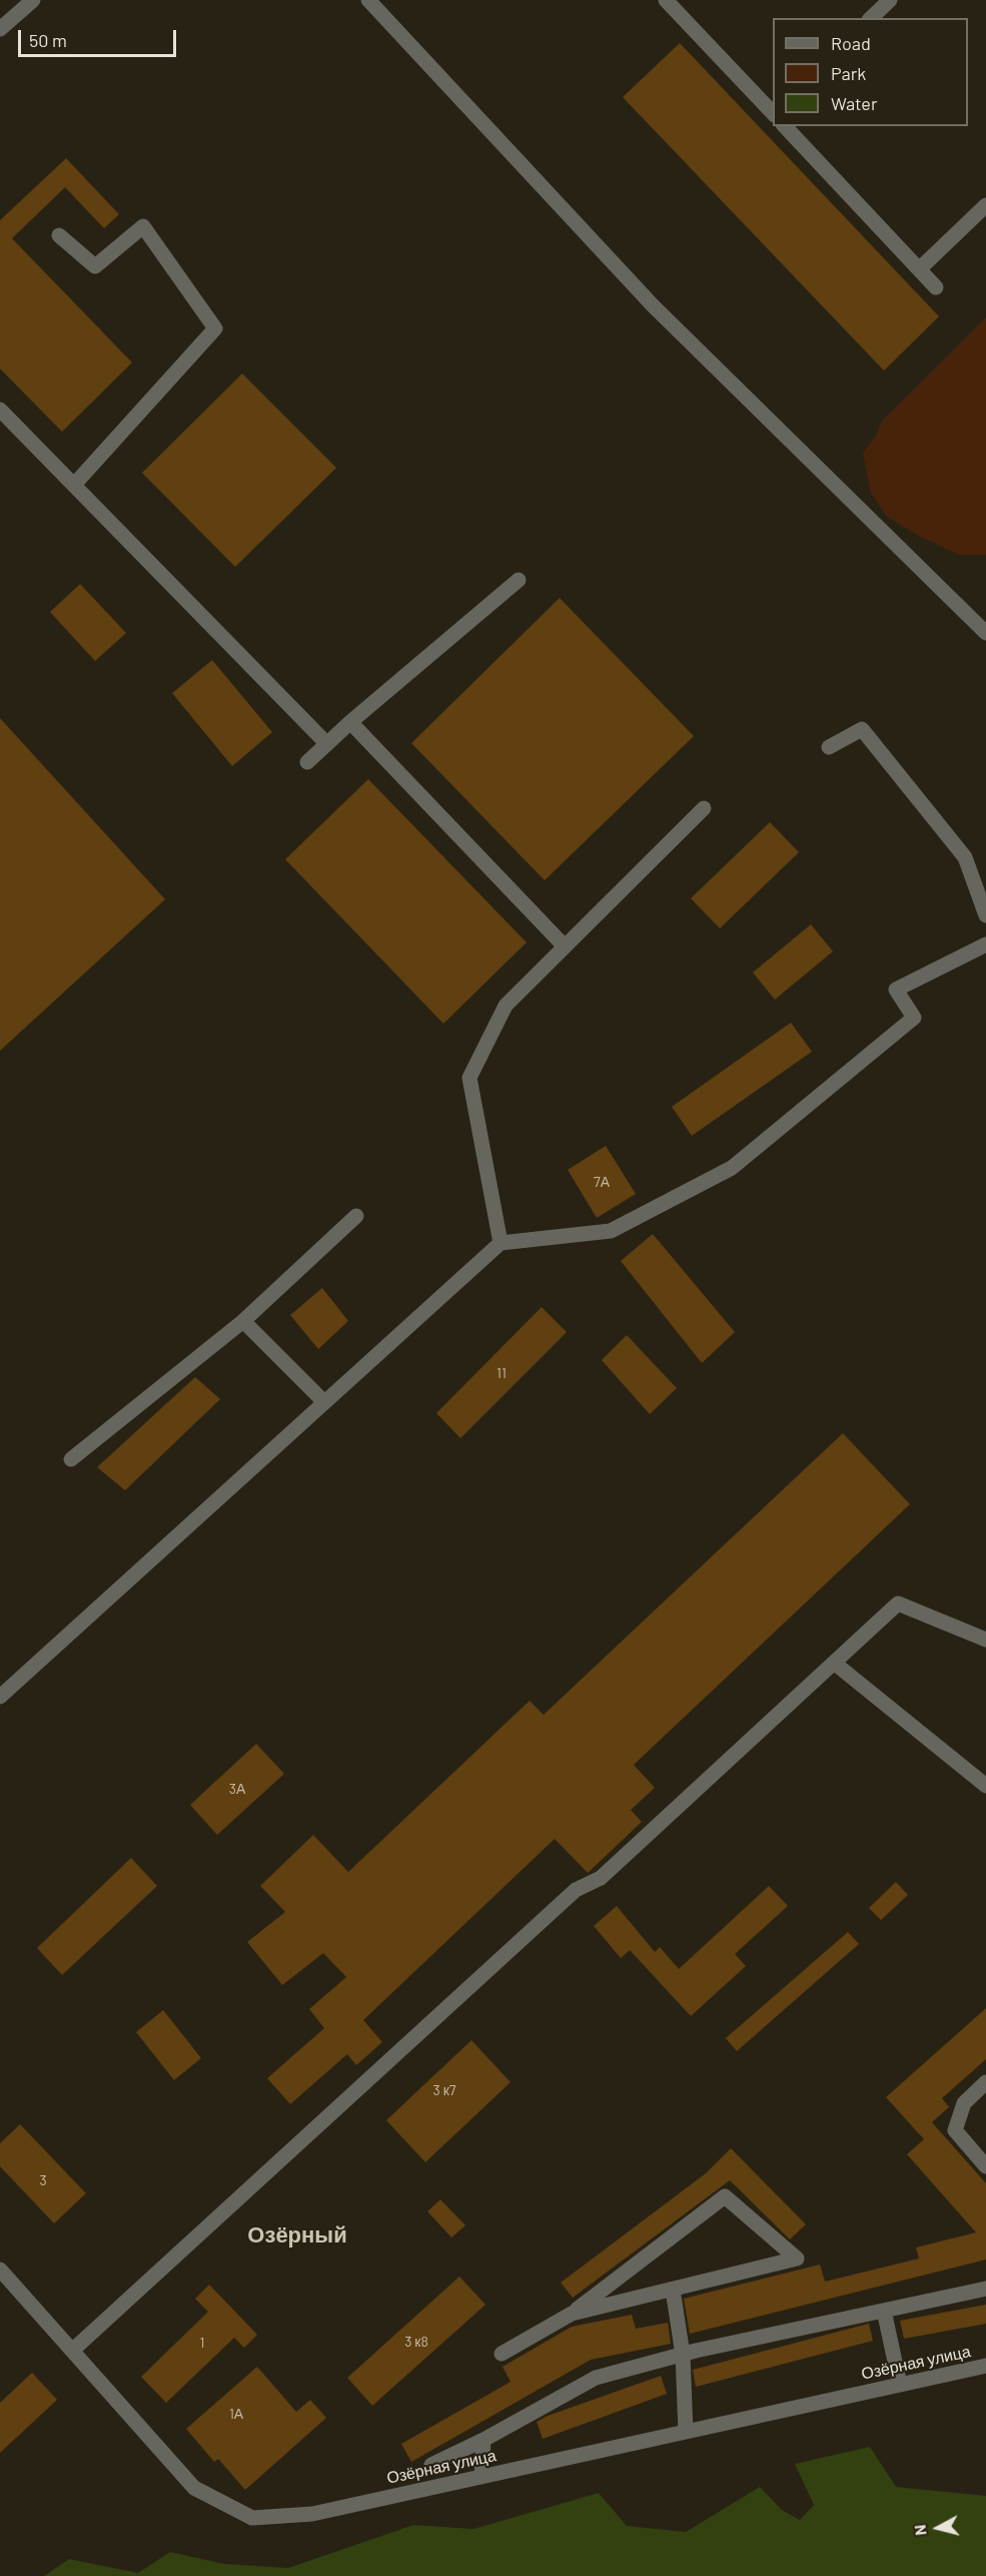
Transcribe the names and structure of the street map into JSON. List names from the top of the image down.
{
  "streets": {
    "street": ["Озёрная улица"]
  },
  "districts": ["Озёрный"],
  "house_numbers": [
    "7А",
    "11",
    "3А",
    "3 к7",
    "3",
    "3 к8",
    "1",
    "1А"
  ],
  "legend": ["Road", "Park", "Water"],
  "scale_bar": "50 m",
  "north": "left"
}
